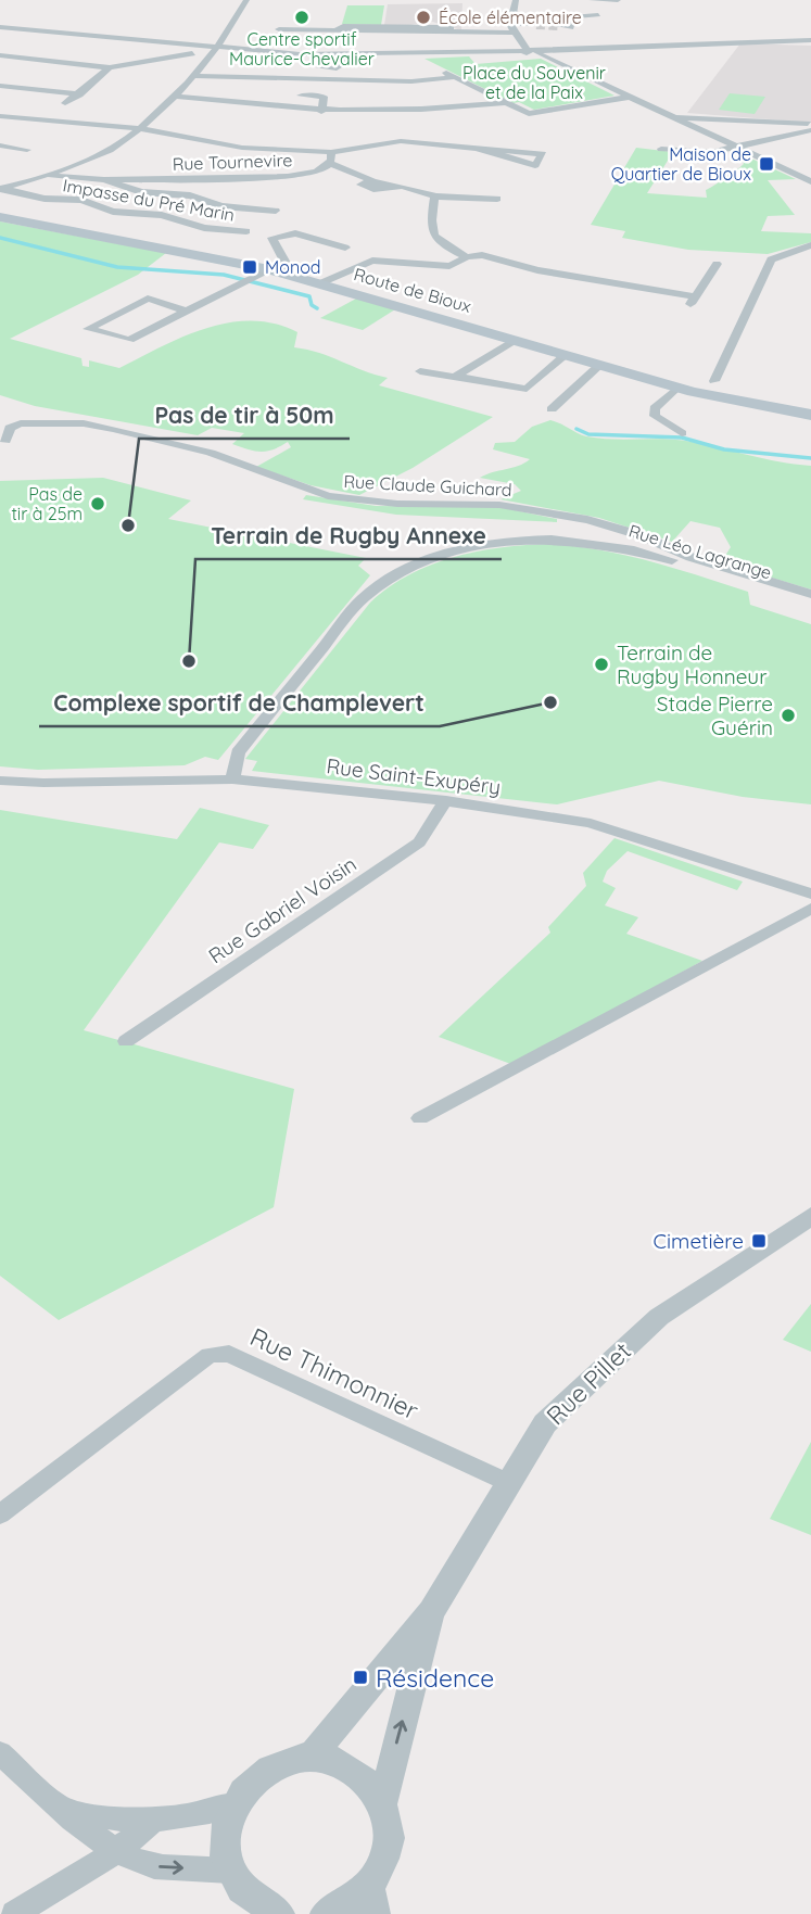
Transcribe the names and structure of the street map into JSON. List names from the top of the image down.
{
  "streets": {
    "main road": ["Route de Bioux"],
    "street": [
      "Rue Tournevire",
      "Impasse du Pré Marin",
      "Rue Claude Guichard",
      "Rue Léo Lagrange",
      "Rue Saint-Exupéry",
      "Rue Gabriel Voisin",
      "Rue Thimonnier",
      "Rue Pillet"
    ]
  },
  "crossings": [
    ["Rue Tournevire", "Impasse du Pré Marin"],
    ["Rue Léo Lagrange", "Rue Saint-Exupéry"],
    ["Rue Saint-Exupéry", "Rue Gabriel Voisin"],
    ["Rue Thimonnier", "Rue Pillet"]
  ],
  "parks": ["Place du Souvenir et de la Paix"],
  "places": {
    "other": [
      "Centre sportif Maurice-Chevalier",
      "École élémentaire",
      "Pas de tir à 25m",
      "Pas de tir à 50m",
      "Terrain de Rugby Annexe",
      "Terrain de Rugby Honneur",
      "Complexe sportif de Champlevert",
      "Stade Pierre Guérin"
    ],
    "transit": [
      "Maison de Quartier de Bioux",
      "Monod",
      "Cimetière",
      "Résidence"
    ]
  }
}
